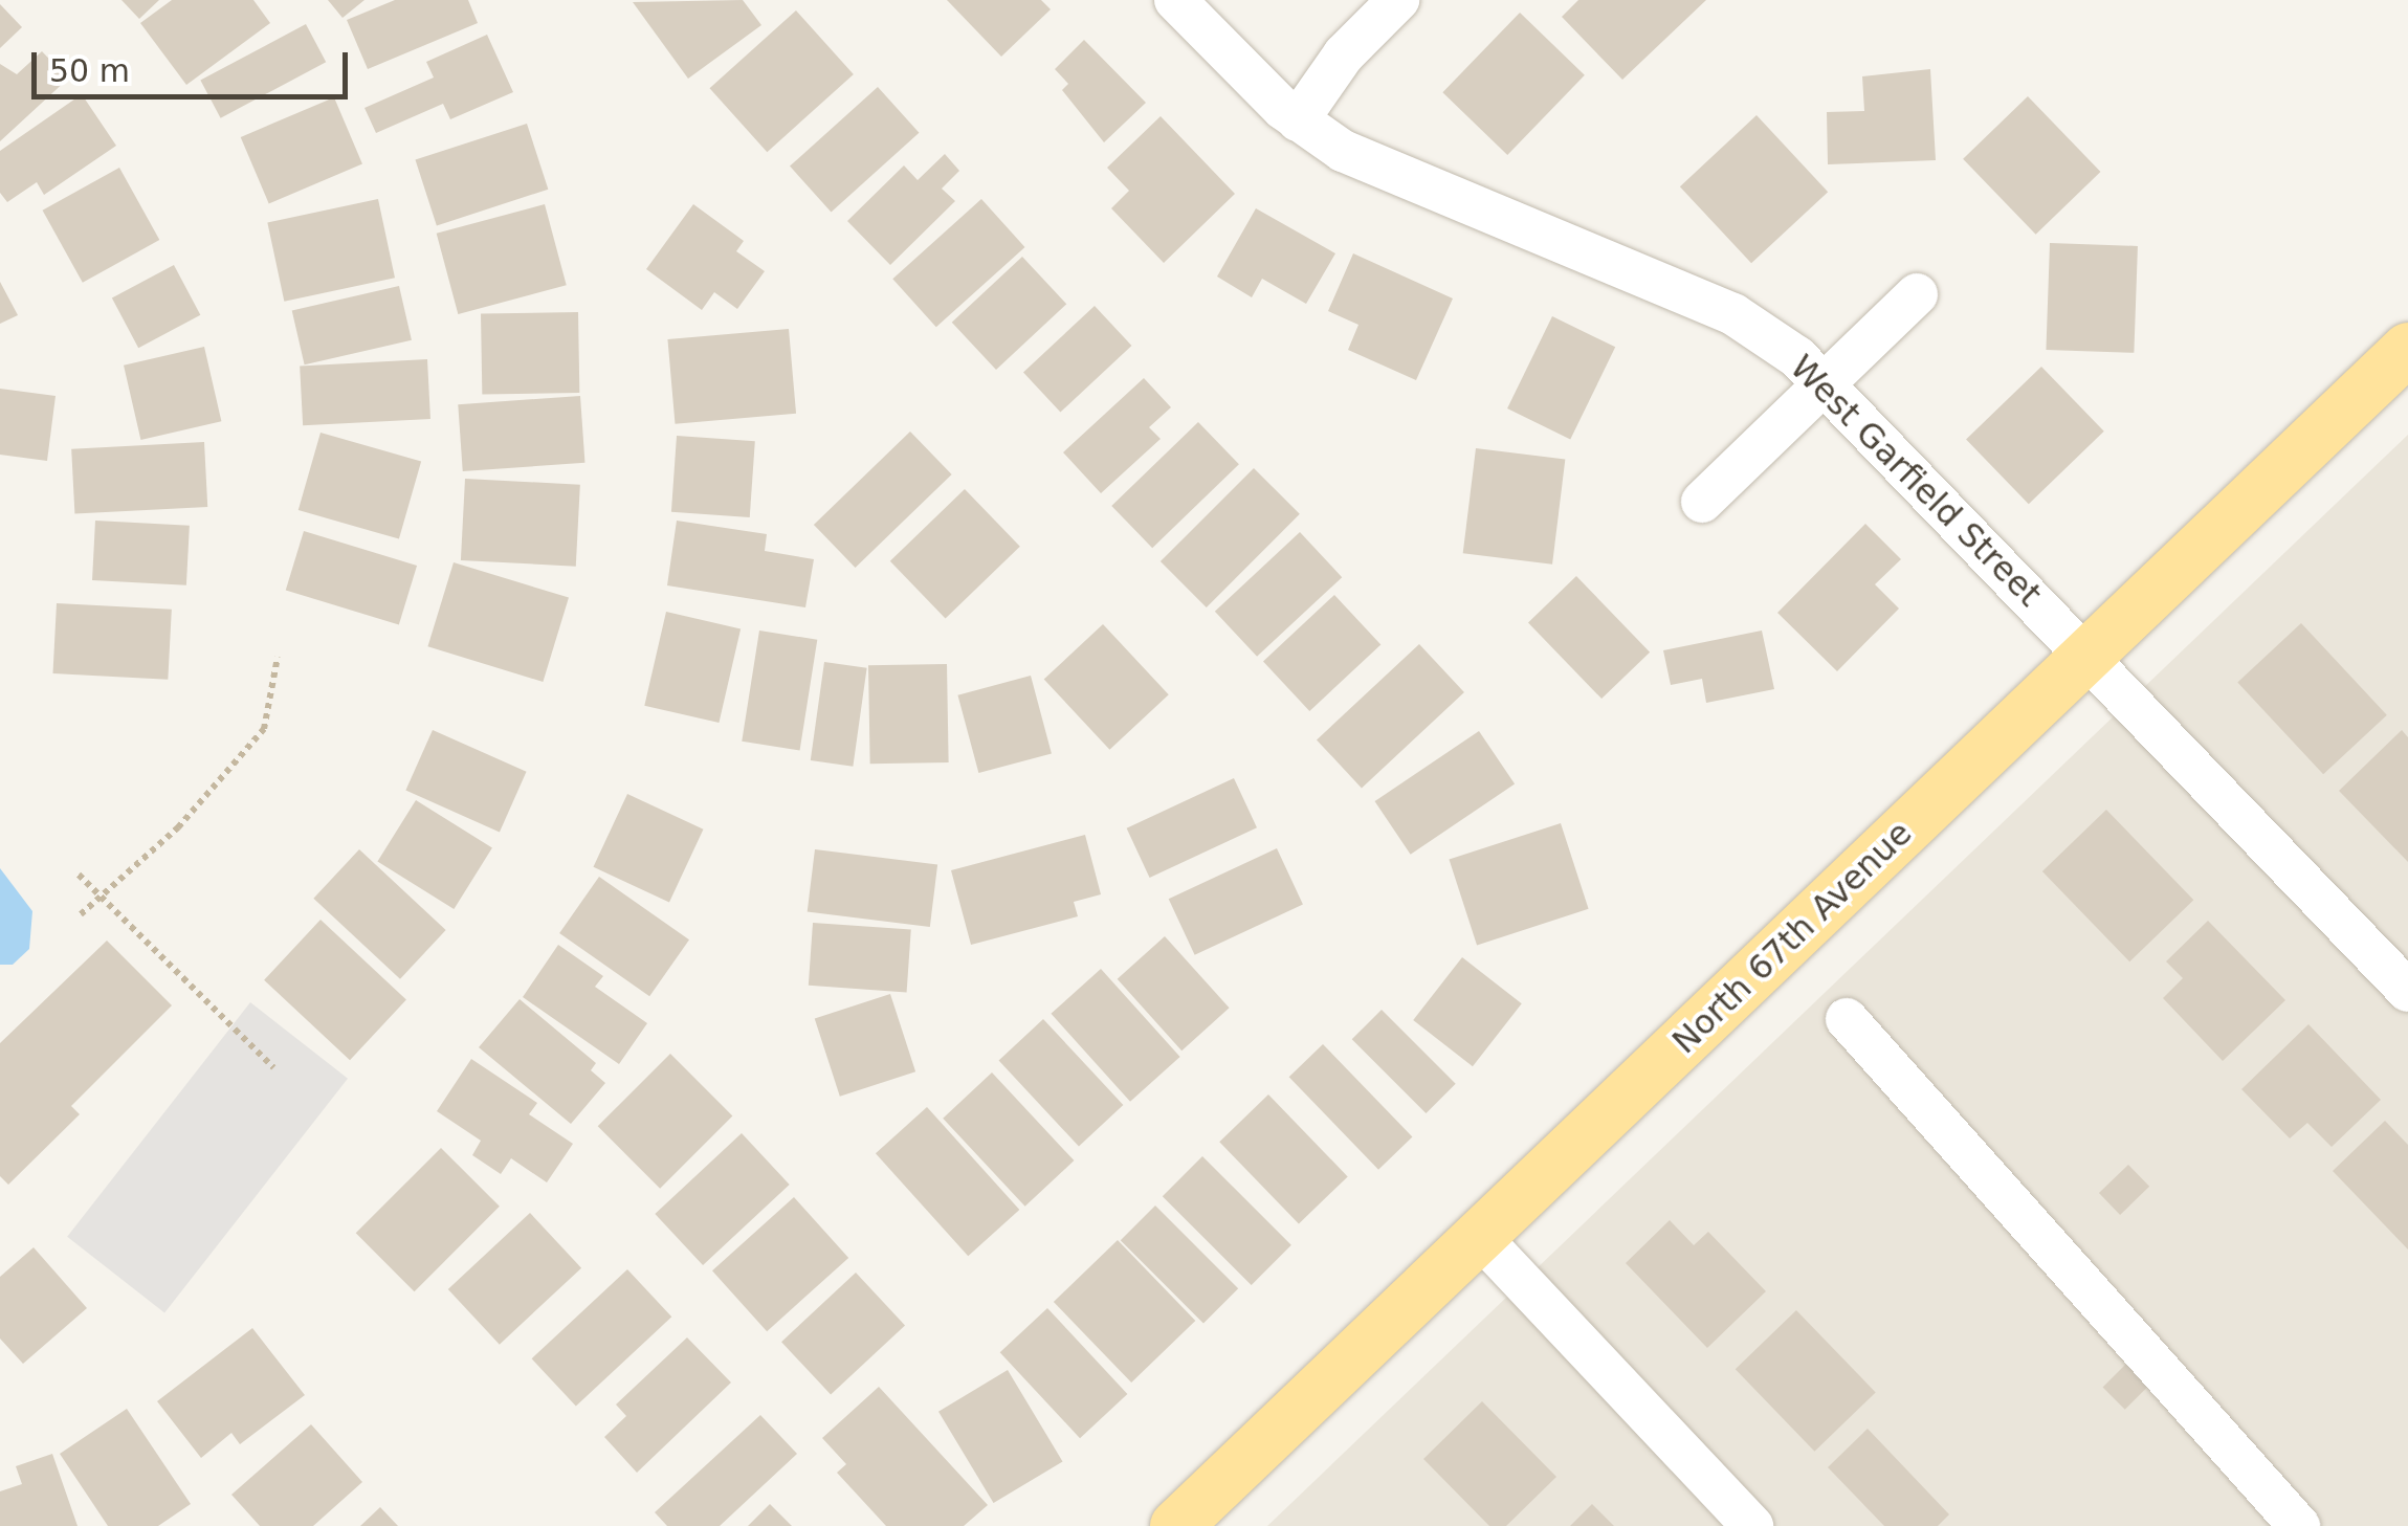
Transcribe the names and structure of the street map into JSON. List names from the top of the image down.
{
  "streets": {
    "main road": ["North 67th Avenue"],
    "street": ["West Garfield Street"]
  },
  "crossings": [
    ["West Garfield Street", "North 67th Avenue"]
  ],
  "scale_bar": "50 m"
}
